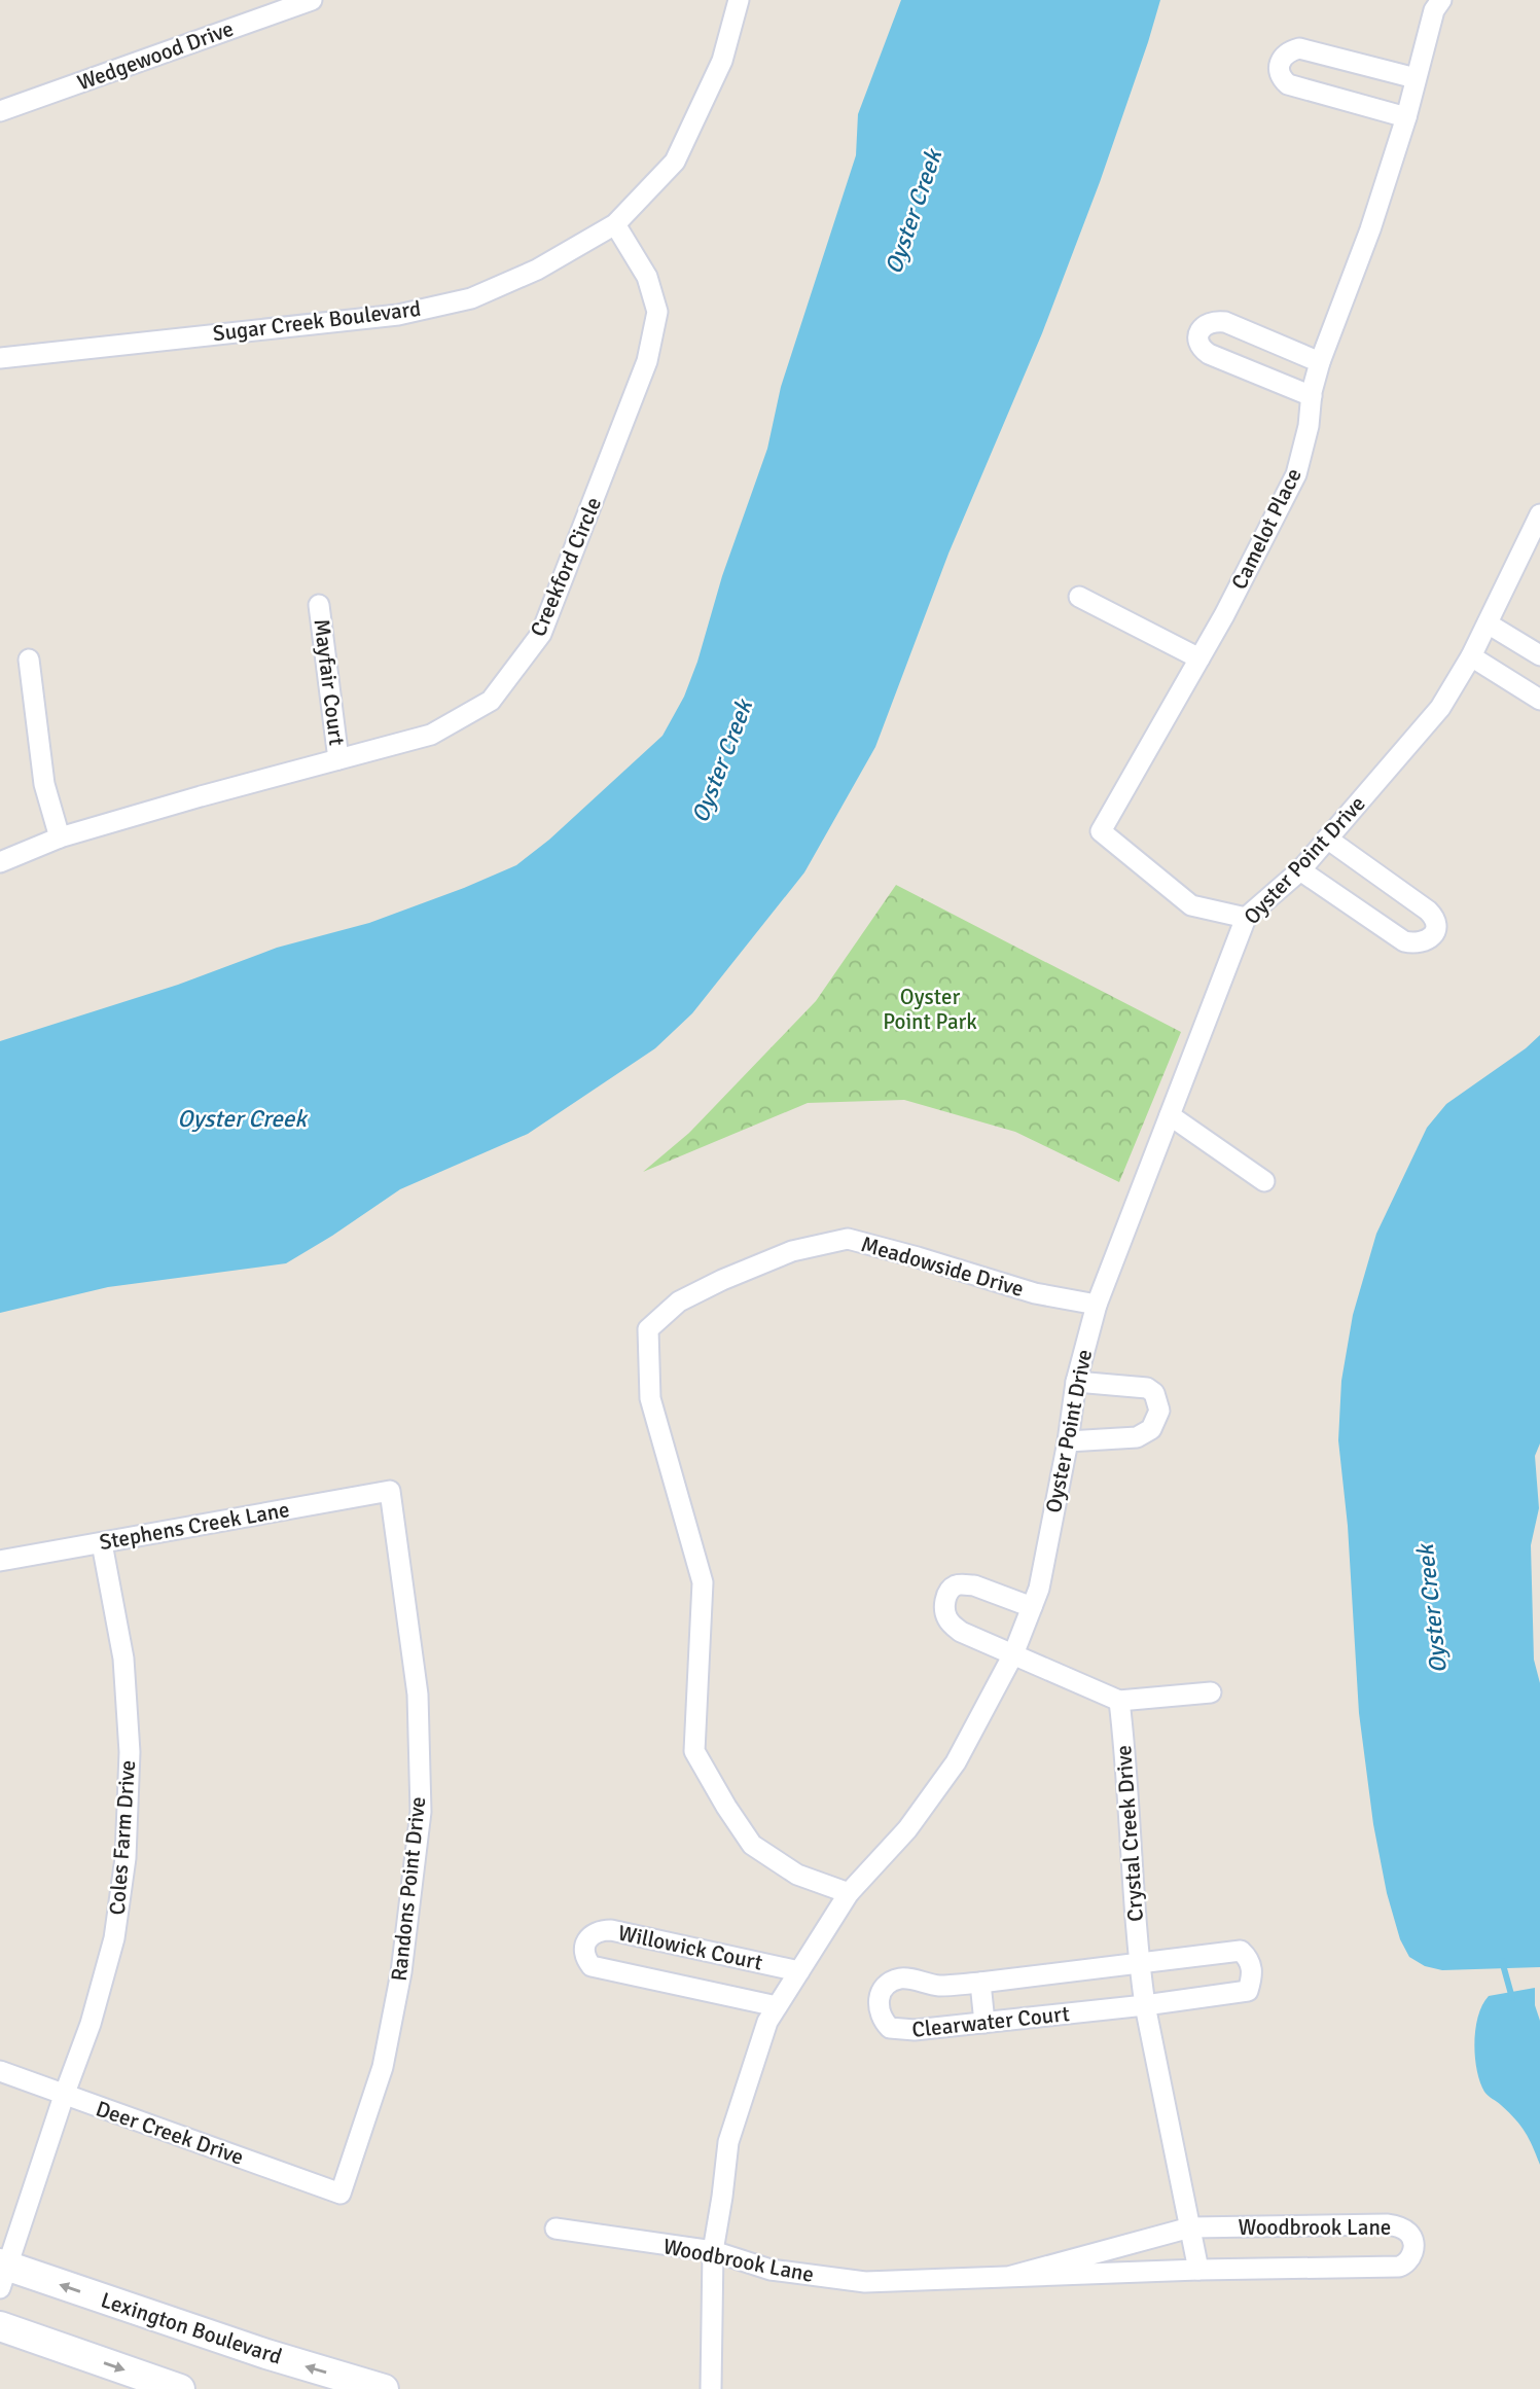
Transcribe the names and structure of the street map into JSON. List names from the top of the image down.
{
  "streets": {
    "main road": ["Lexington Boulevard"],
    "street": [
      "Wedgewood Drive",
      "Sugar Creek Boulevard",
      "Camelot Place",
      "Creekford Circle",
      "Mayfair Court",
      "Oyster Point Drive",
      "Meadowside Drive",
      "Stephens Creek Lane",
      "Crystal Creek Drive",
      "Coles Farm Drive",
      "Randons Point Drive",
      "Willowick Court",
      "Clearwater Court",
      "Deer Creek Drive",
      "Woodbrook Lane"
    ]
  },
  "crossings": [
    ["Sugar Creek Boulevard", "Creekford Circle"],
    ["Camelot Place", "Oyster Point Drive"],
    ["Creekford Circle", "Mayfair Court"],
    ["Oyster Point Drive", "Meadowside Drive"],
    ["Oyster Point Drive", "Willowick Court"],
    ["Oyster Point Drive", "Woodbrook Lane"],
    ["Stephens Creek Lane", "Coles Farm Drive"],
    ["Stephens Creek Lane", "Randons Point Drive"],
    ["Crystal Creek Drive", "Clearwater Court"],
    ["Crystal Creek Drive", "Woodbrook Lane"],
    ["Coles Farm Drive", "Deer Creek Drive"],
    ["Coles Farm Drive", "Lexington Boulevard"],
    ["Randons Point Drive", "Deer Creek Drive"]
  ],
  "water": ["Oyster Creek"],
  "parks": ["Oyster Point Park"]
}
